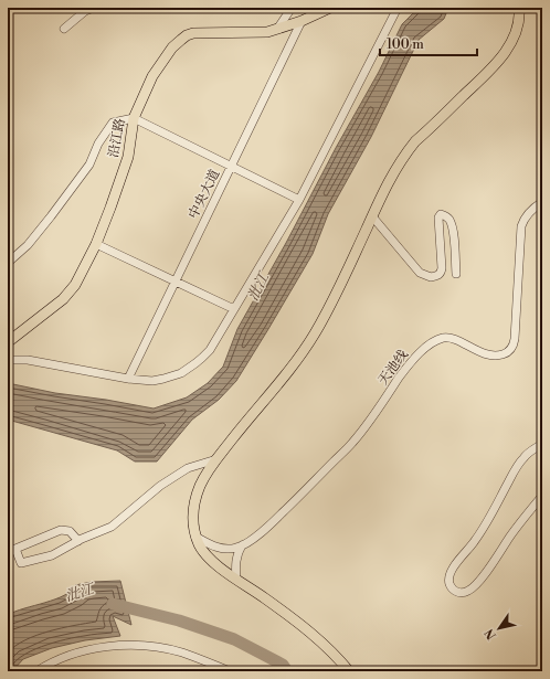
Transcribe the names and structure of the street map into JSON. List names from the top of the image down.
{
  "streets": {
    "main road": ["沿江路"],
    "street": ["中央大道", "天池线"]
  },
  "crossings": [
    ["沿江路", "中央大道"]
  ],
  "water": ["沘江"],
  "scale_bar": "100 m",
  "north": "bottom left"
}
